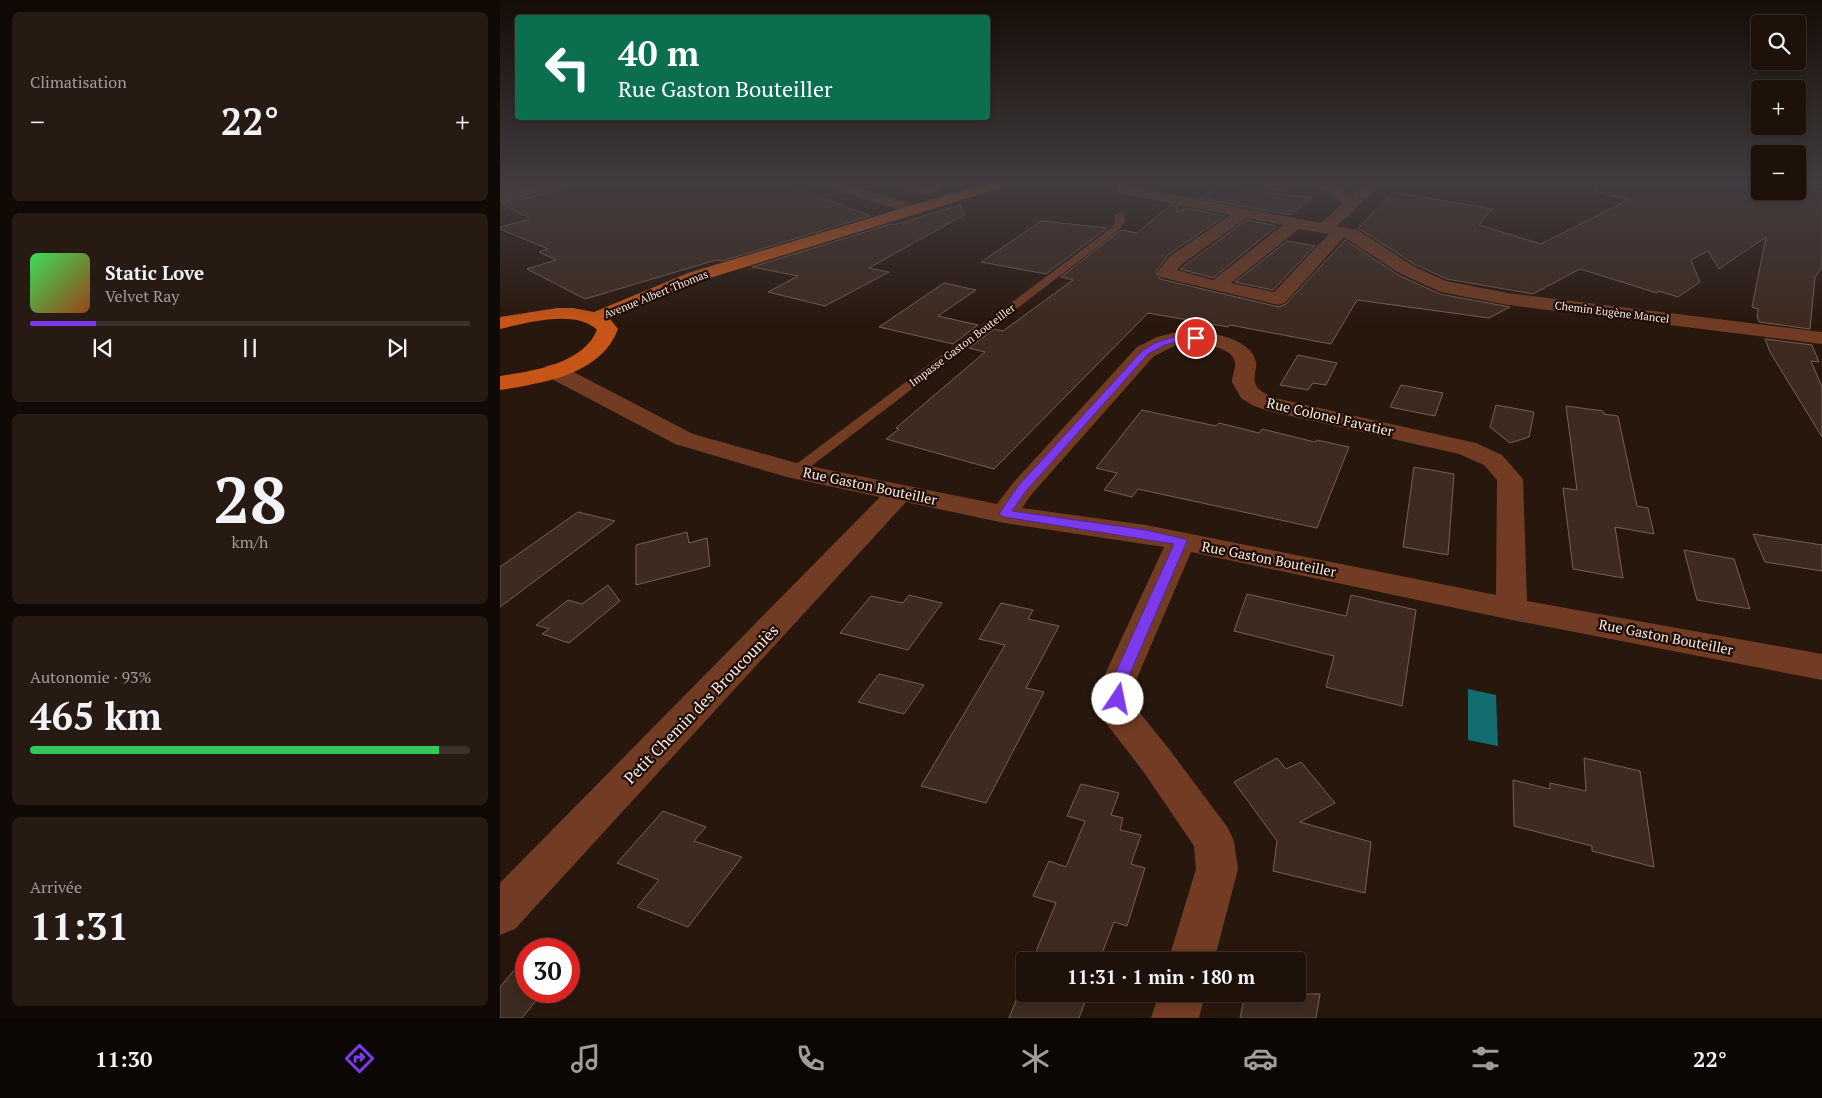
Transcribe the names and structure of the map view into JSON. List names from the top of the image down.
{
  "streets": {
    "main road": ["Avenue Albert Thomas"],
    "street": [
      "Chemin Eugène Mancel",
      "Rue Colonel Favatier",
      "Rue Gaston Bouteiller",
      "Petit Chemin des Broucouniès"
    ],
    "lane": ["Impasse Gaston Bouteiller"]
  },
  "crossings": [
    ["Impasse Gaston Bouteiller", "Rue Gaston Bouteiller"],
    ["Rue Colonel Favatier", "Rue Gaston Bouteiller"],
    ["Rue Gaston Bouteiller", "Petit Chemin des Broucouniès"]
  ],
  "page": {
    "tile": [
      "Climatisation",
      ["28", "km/h"],
      ["Autonomie · 93%", "465 km"],
      ["Arrivée", "11:31"]
    ],
    "map_buttons": ["+", "−"],
    "turn": ["40 m", "Rue Gaston Bouteiller"],
    "heat": ["−", "22°", "+"],
    "song": ["Static Love", "Velvet Ray"],
    "limit": "30",
    "trip": "11:31 · 1 min · 180 m",
    "tabs": ["11:30", "22°"]
  }
}
